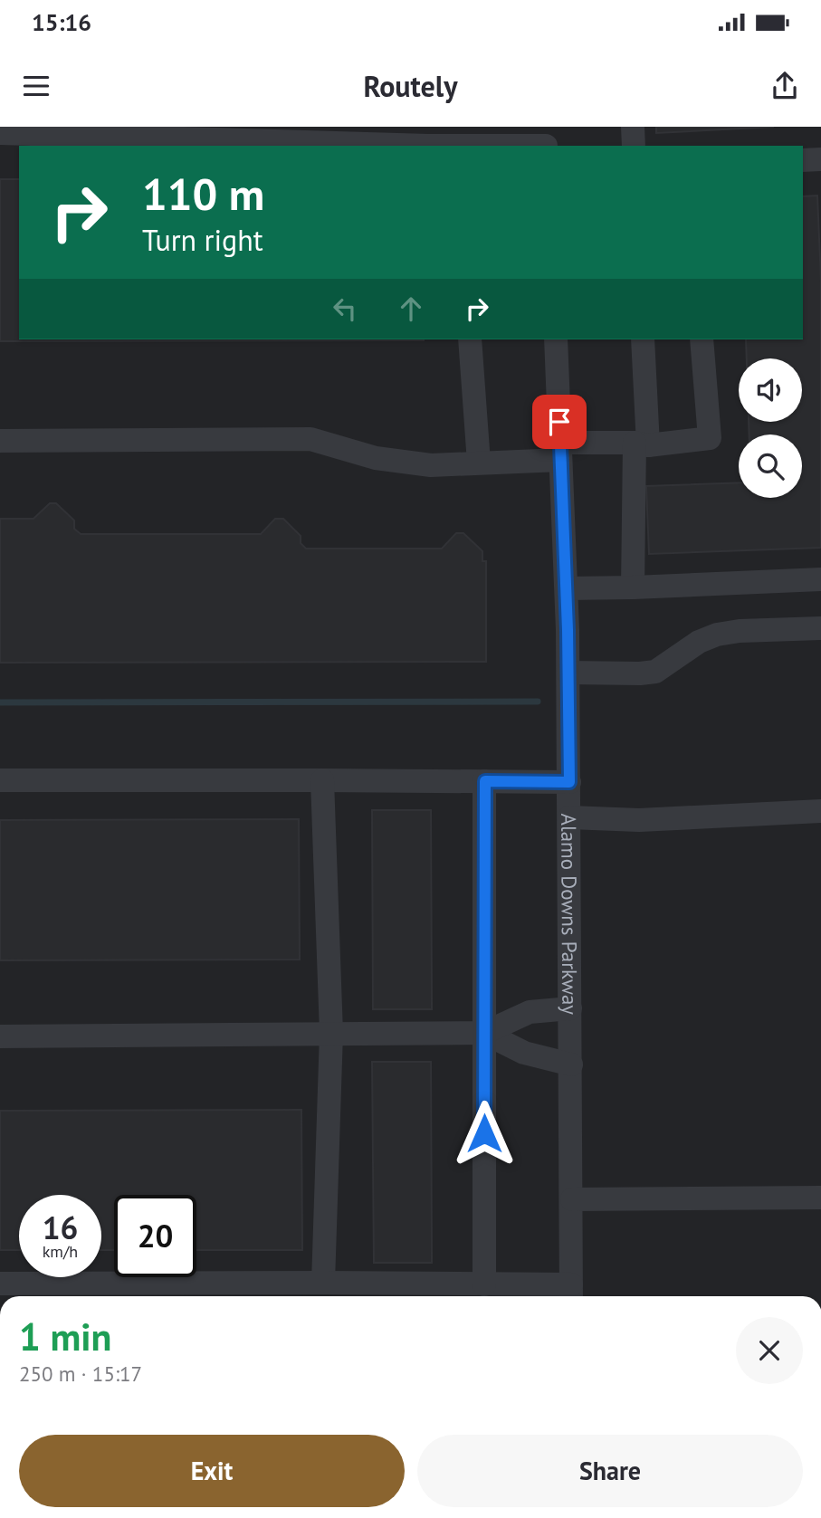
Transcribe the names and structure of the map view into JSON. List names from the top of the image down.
{
  "streets": {
    "street": ["Alamo Downs Parkway"]
  },
  "page": {
    "status": "15:16",
    "header": "Routely",
    "turn": ["110 m", "Turn right"],
    "speed": "16 km/h",
    "limit": "20",
    "heading": ["1 min", "250 m · 15:17"],
    "buttons": ["Exit", "Share"]
  }
}
